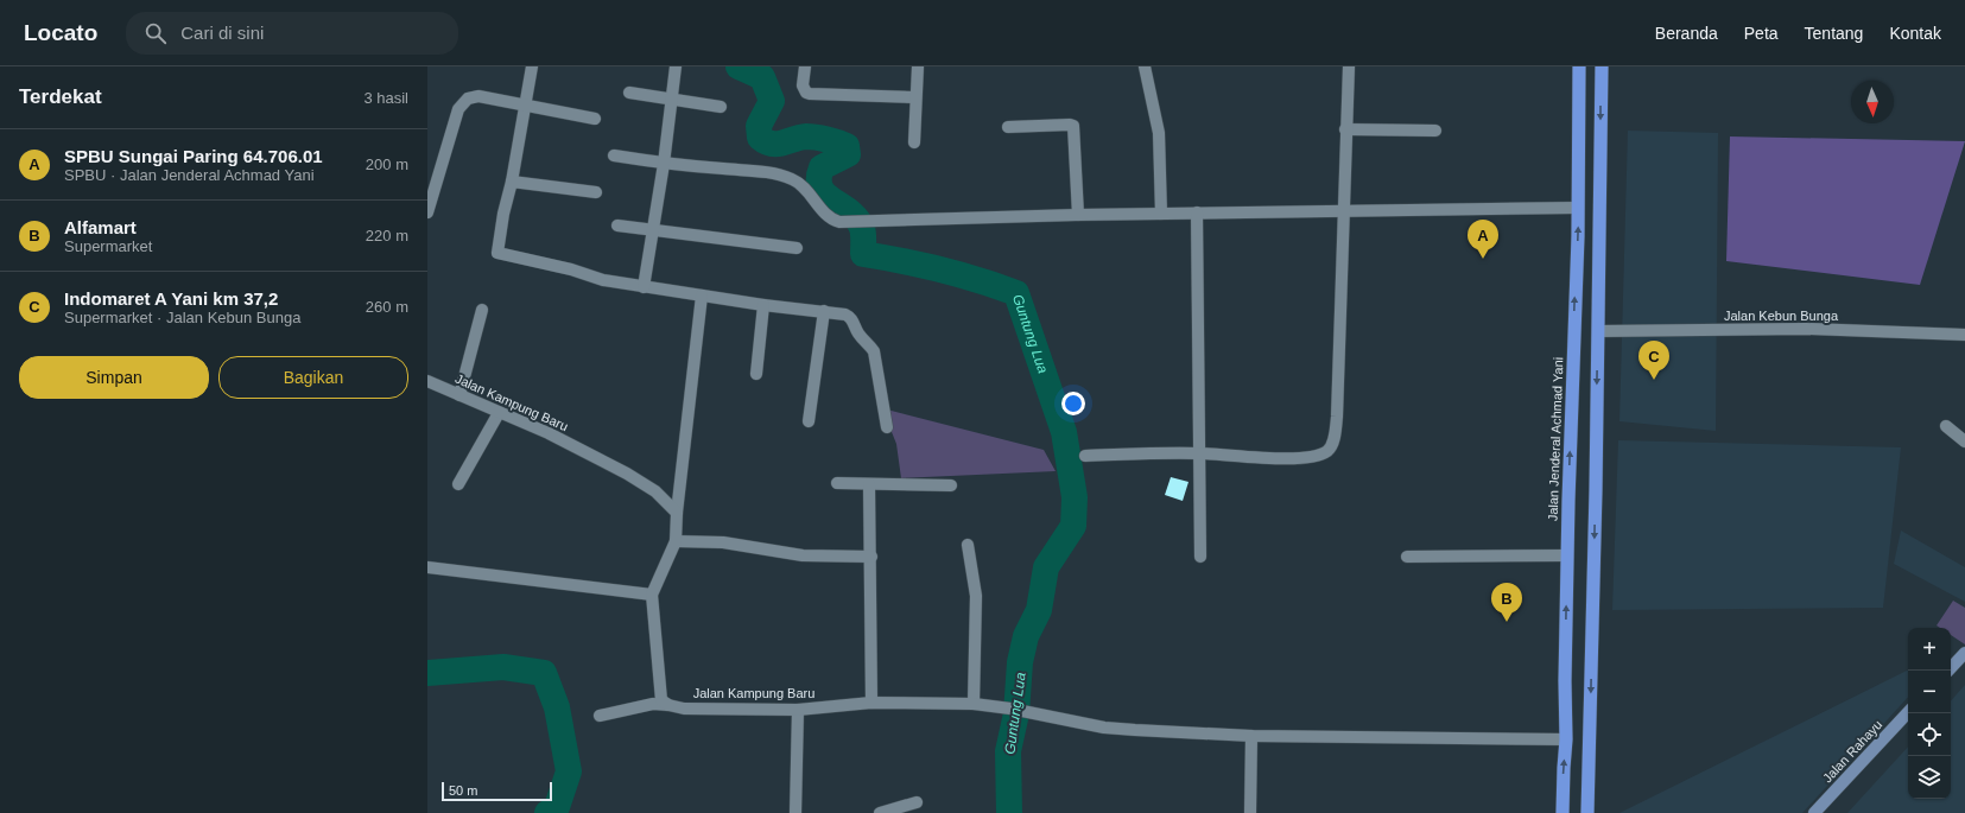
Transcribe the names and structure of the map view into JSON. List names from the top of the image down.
{
  "streets": {
    "highway": ["Jalan Jenderal Achmad Yani"],
    "main road": ["Jalan Rahayu"],
    "street": ["Jalan Kebun Bunga", "Jalan Kampung Baru"]
  },
  "crossings": [
    ["Jalan Kampung Baru", "Jalan Jenderal Achmad Yani"]
  ],
  "water": ["Guntung Lua"],
  "scale_bar": "50 m",
  "north": "bottom",
  "page": {
    "header": "Locato",
    "search": "Cari di sini",
    "nav": [
      "Beranda",
      "Peta",
      "Tentang",
      "Kontak"
    ],
    "heading": ["Terdekat", "3 hasil"],
    "list": [
      {
        "mark": "A",
        "name": "SPBU Sungai Paring 64.706.01",
        "note": "SPBU · Jalan Jenderal Achmad Yani",
        "value": "200 m"
      },
      {
        "mark": "B",
        "name": "Alfamart",
        "note": "Supermarket",
        "value": "220 m"
      },
      {
        "mark": "C",
        "name": "Indomaret A Yani km 37,2",
        "note": "Supermarket · Jalan Kebun Bunga",
        "value": "260 m"
      }
    ],
    "pins": ["A", "C", "B"],
    "buttons": ["Simpan", "Bagikan"],
    "map_buttons": ["+", "−"],
    "scale": "50 m"
  }
}
